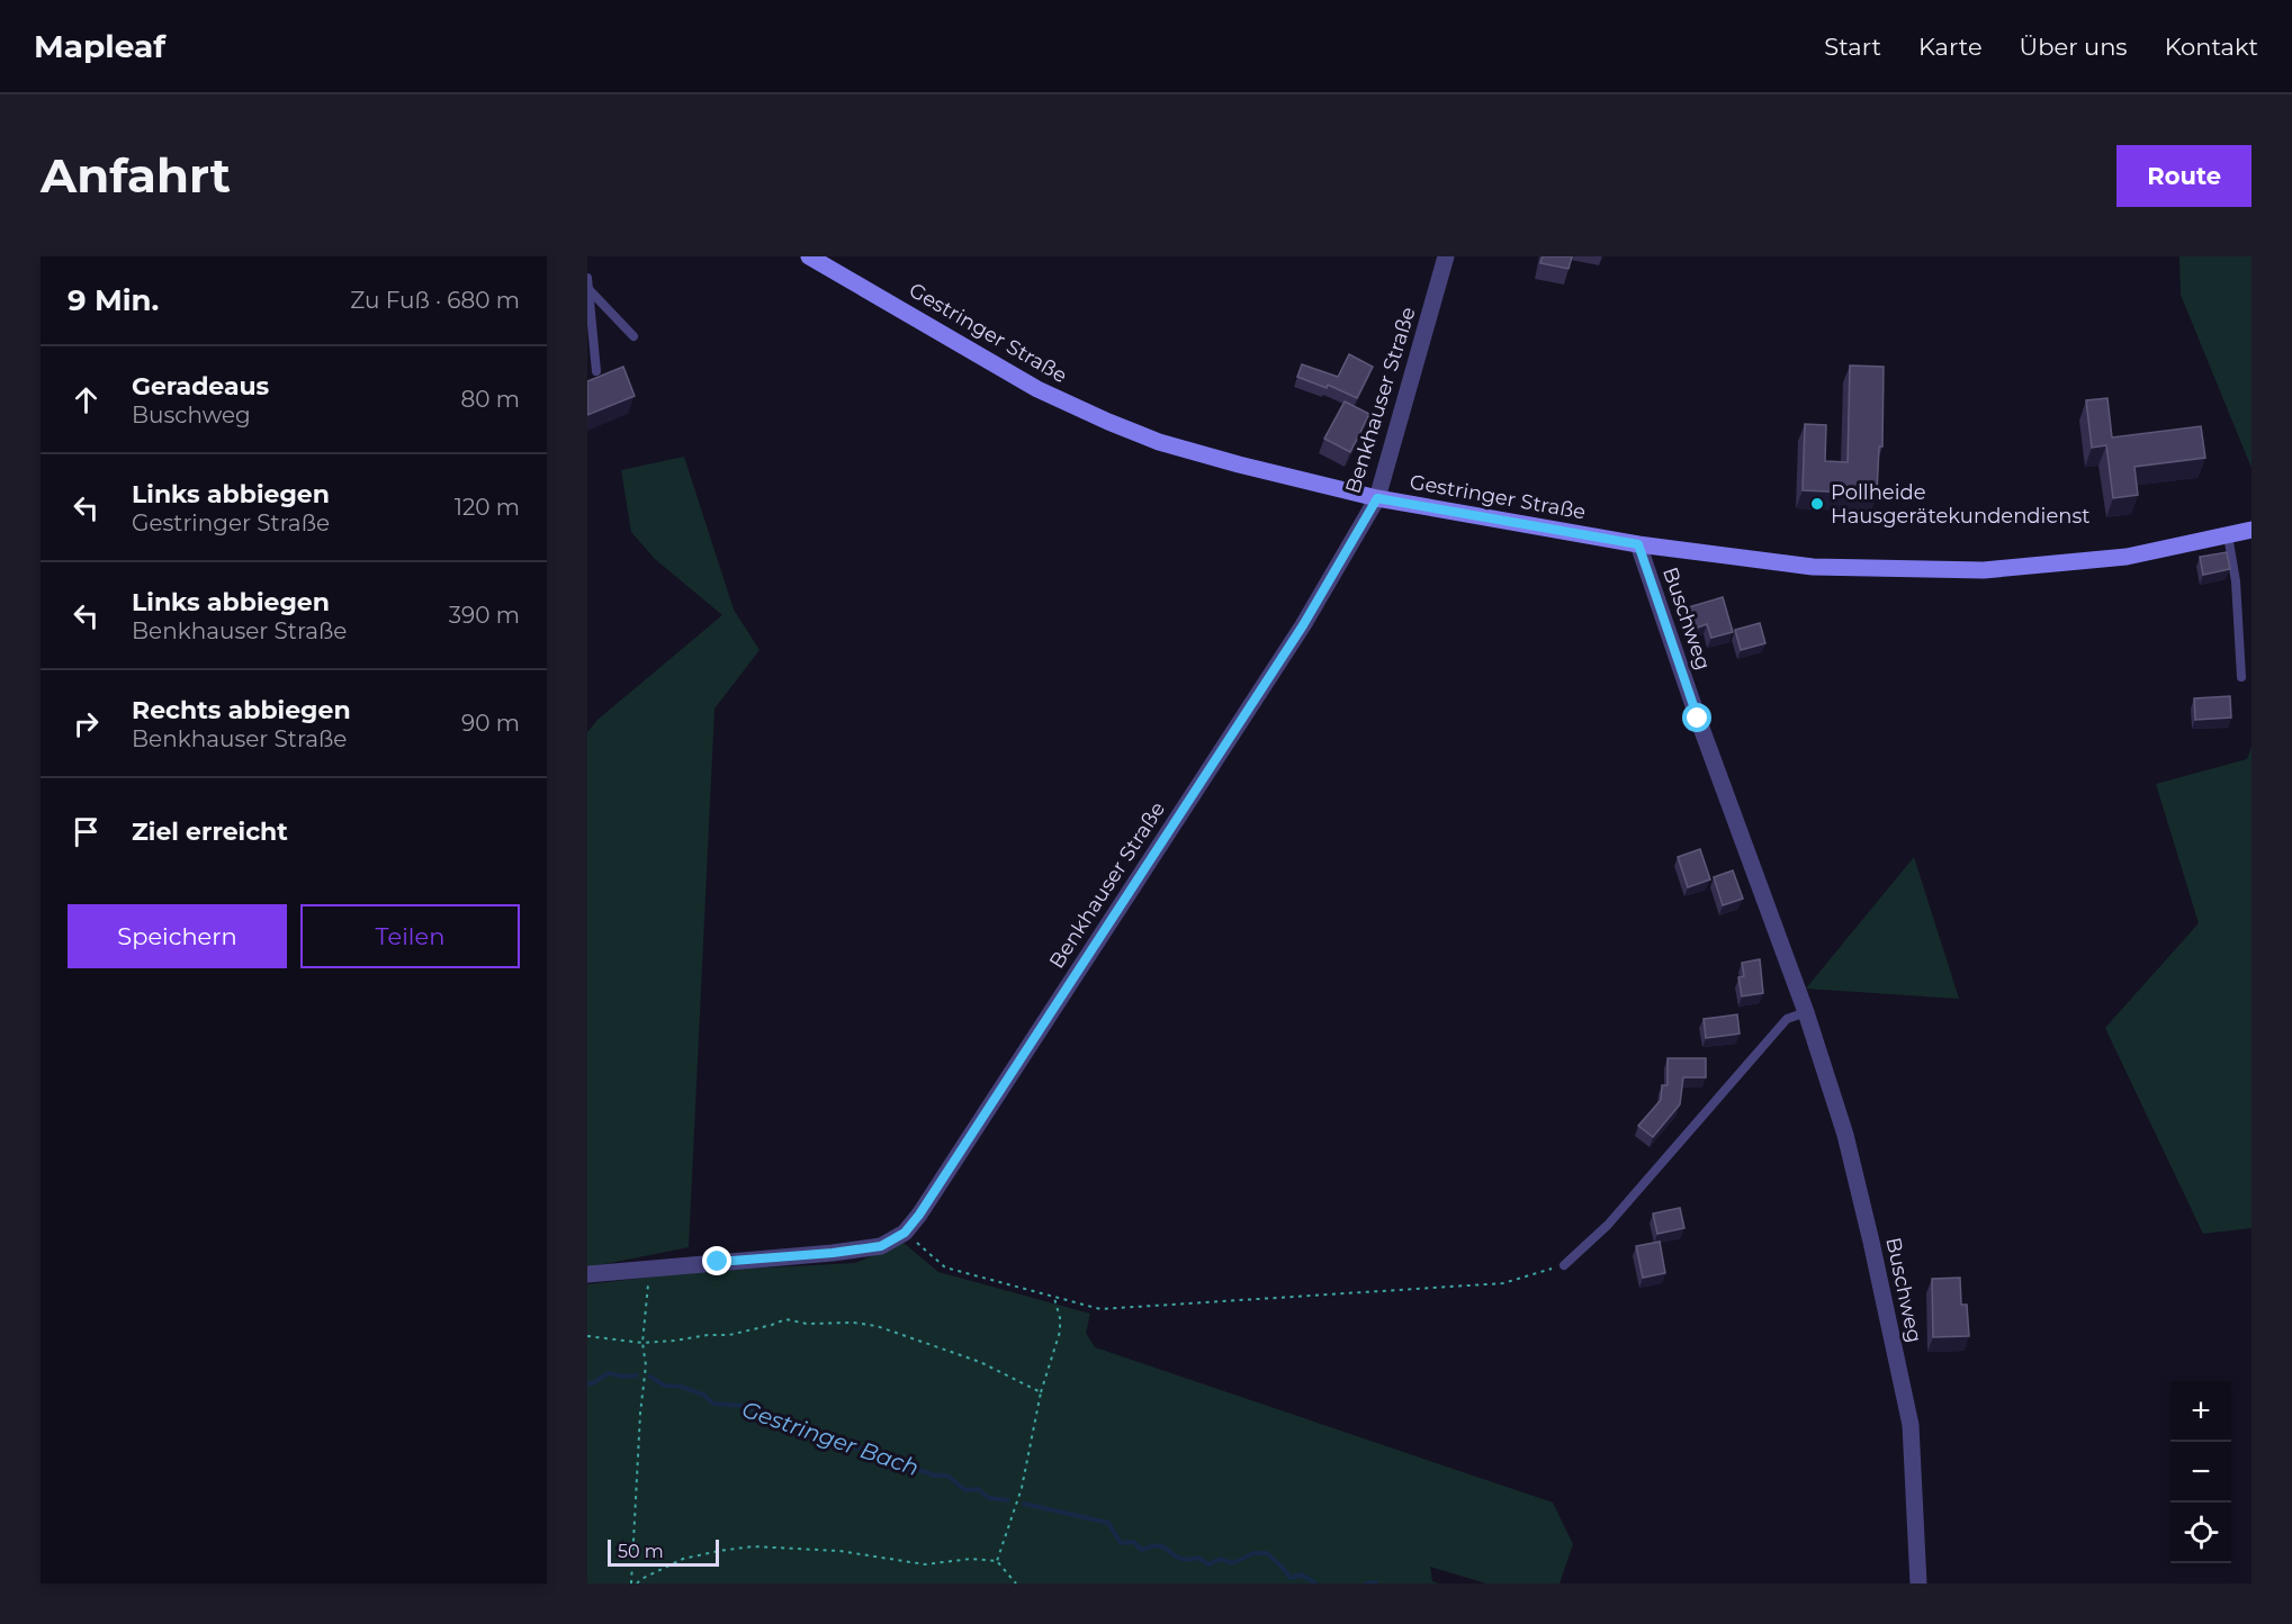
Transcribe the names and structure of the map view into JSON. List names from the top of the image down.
{
  "streets": {
    "main road": ["Gestringer Straße"],
    "street": ["Benkhauser Straße", "Buschweg"]
  },
  "crossings": [
    ["Gestringer Straße", "Benkhauser Straße"],
    ["Gestringer Straße", "Buschweg"]
  ],
  "water": ["Gestringer Bach"],
  "places": ["Pollheide Hausgerätekundendienst"],
  "scale_bar": "50 m",
  "page": {
    "header": "Mapleaf",
    "nav": [
      "Start",
      "Karte",
      "Über uns",
      "Kontakt"
    ],
    "buttons": [
      "Route",
      ["Speichern", "Teilen"]
    ],
    "title": "Anfahrt",
    "heading": ["9 Min.", "Zu Fuß · 680 m"],
    "list": [
      ["Geradeaus", "Buschweg", "80 m"],
      ["Links abbiegen", "Gestringer Straße", "120 m"],
      ["Links abbiegen", "Benkhauser Straße", "390 m"],
      ["Rechts abbiegen", "Benkhauser Straße", "90 m"],
      "Ziel erreicht"
    ],
    "map_buttons": ["+", "−"],
    "scale": "50 m"
  }
}
